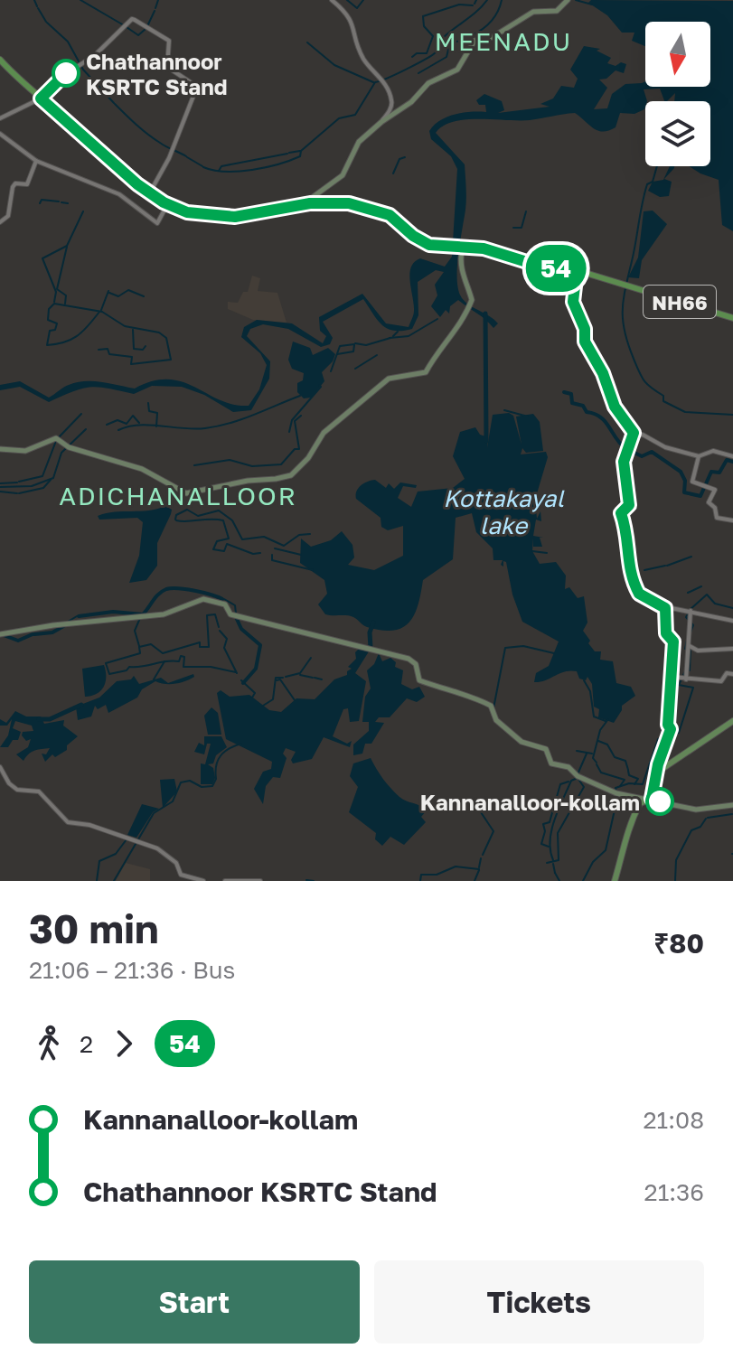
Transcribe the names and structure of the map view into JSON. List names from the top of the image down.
{
  "streets": {
    "highway": ["NH66"]
  },
  "districts": ["MEENADU", "ADICHANALLOOR"],
  "water": ["Kottakayal lake"],
  "places": ["Chathannoor KSRTC Stand", "Kannanalloor-kollam"],
  "lines": ["bus line 54"],
  "north": "bottom",
  "page": {
    "on_map": "54",
    "heading": ["30 min", "21:06 – 21:36 · Bus", "₹80"],
    "legs": ["2", "54"],
    "list": [
      {
        "name": "Kannanalloor-kollam",
        "value": "21:08"
      },
      {
        "name": "Chathannoor KSRTC Stand",
        "value": "21:36"
      }
    ],
    "buttons": ["Start", "Tickets"]
  }
}
